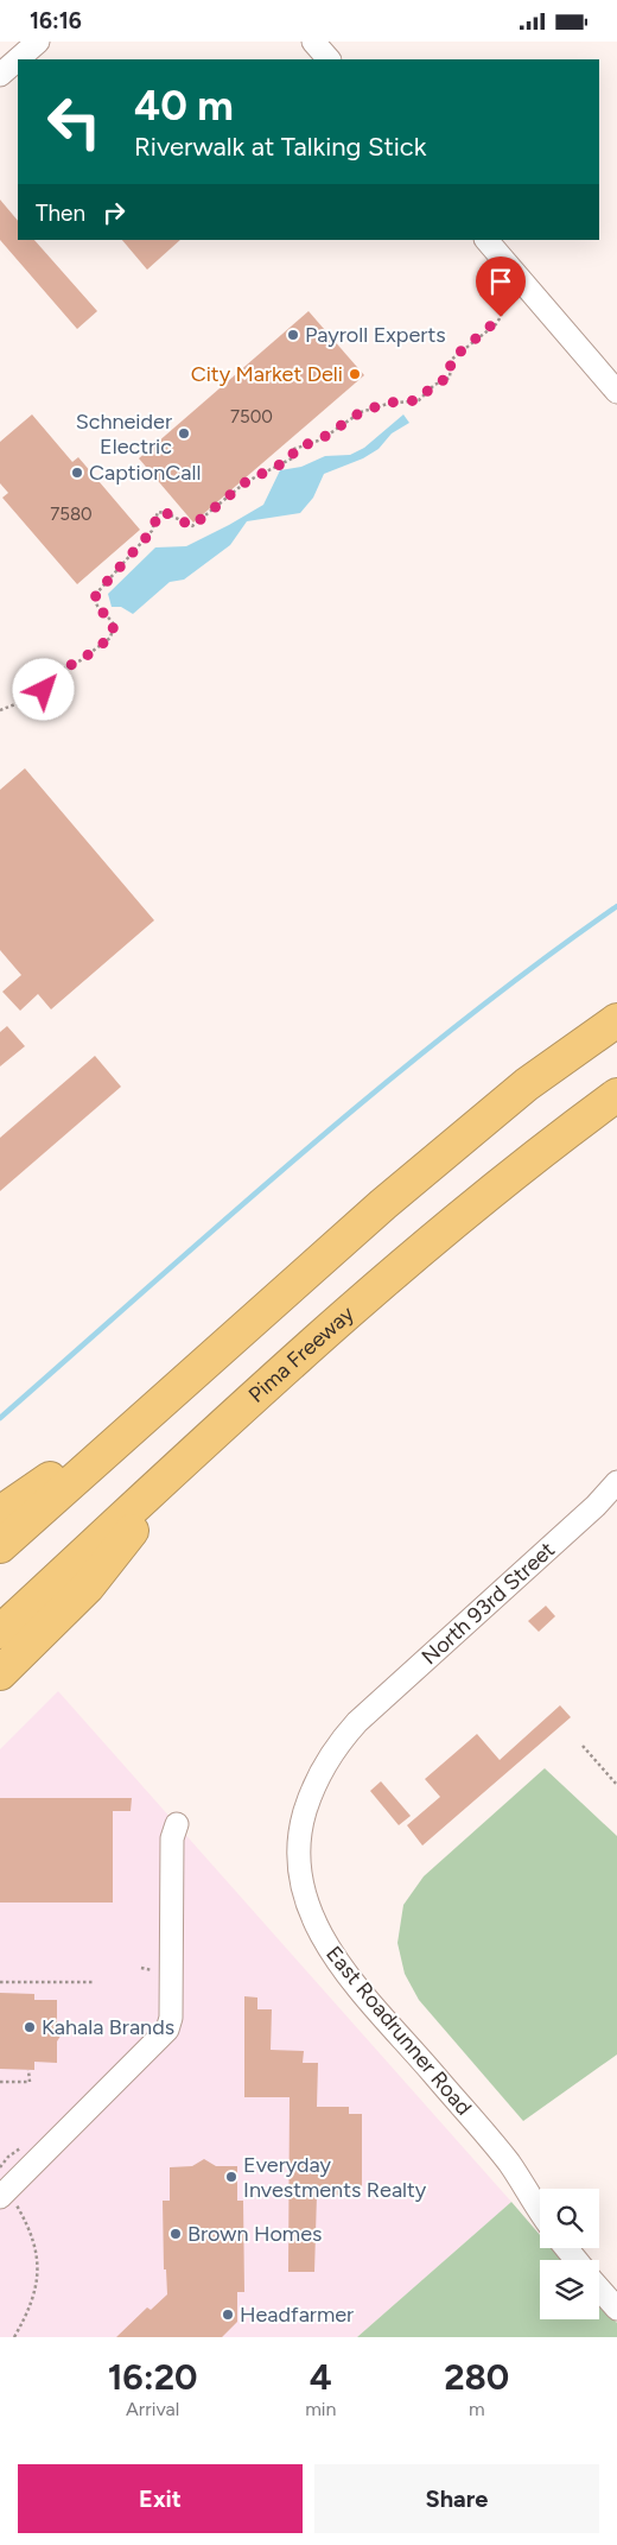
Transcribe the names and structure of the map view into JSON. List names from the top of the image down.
{
  "streets": {
    "highway": ["Pima Freeway"],
    "street": ["North 93rd Street", "East Roadrunner Road"]
  },
  "crossings": [
    ["North 93rd Street", "East Roadrunner Road"]
  ],
  "places": [
    "Payroll Experts",
    "City Market Deli",
    "Schneider Electric",
    "CaptionCall",
    "Kahala Brands",
    "Everyday Investments Realty",
    "Brown Homes",
    "Headfarmer"
  ],
  "house_numbers": ["7500", "7580"],
  "page": {
    "status": "16:16",
    "turn": ["40 m", "Riverwalk at Talking Stick"],
    "then": "Then",
    "eta": [
      "16:20",
      "Arrival",
      "4",
      "min",
      "280",
      "m"
    ],
    "buttons": ["Exit", "Share"]
  }
}
